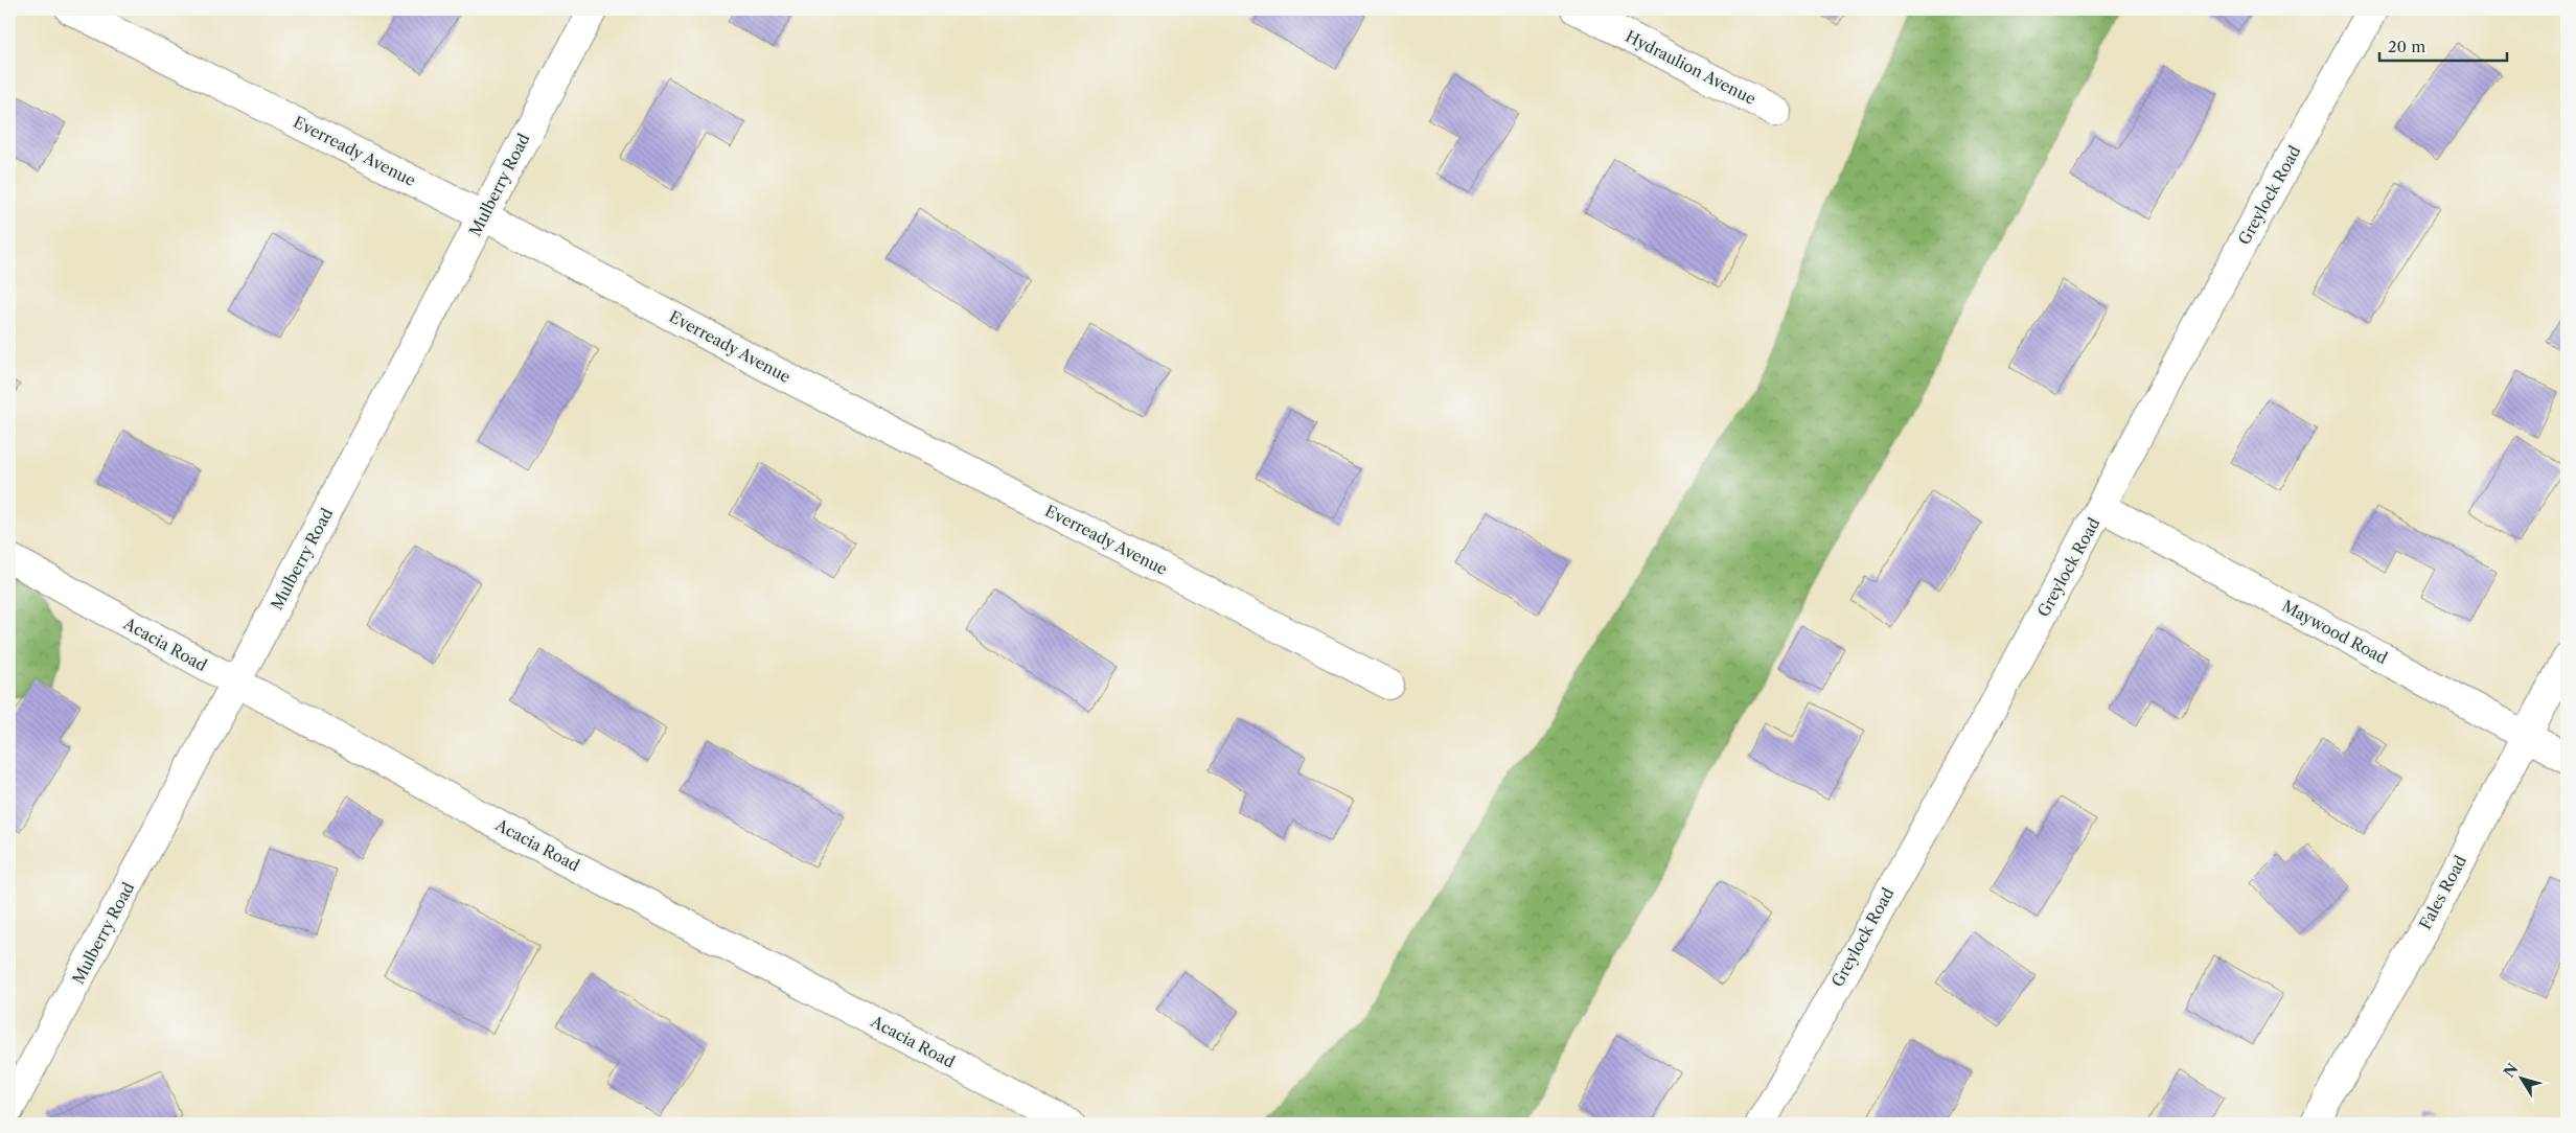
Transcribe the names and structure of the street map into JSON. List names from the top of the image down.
{
  "streets": {
    "street": [
      "Hydraulion Avenue",
      "Everready Avenue",
      "Mulberry Road",
      "Greylock Road",
      "Maywood Road",
      "Acacia Road",
      "Fales Road"
    ]
  },
  "crossings": [
    ["Everready Avenue", "Mulberry Road"],
    ["Mulberry Road", "Acacia Road"],
    ["Greylock Road", "Maywood Road"],
    ["Maywood Road", "Fales Road"]
  ],
  "scale_bar": "20 m",
  "north": "top left"
}
